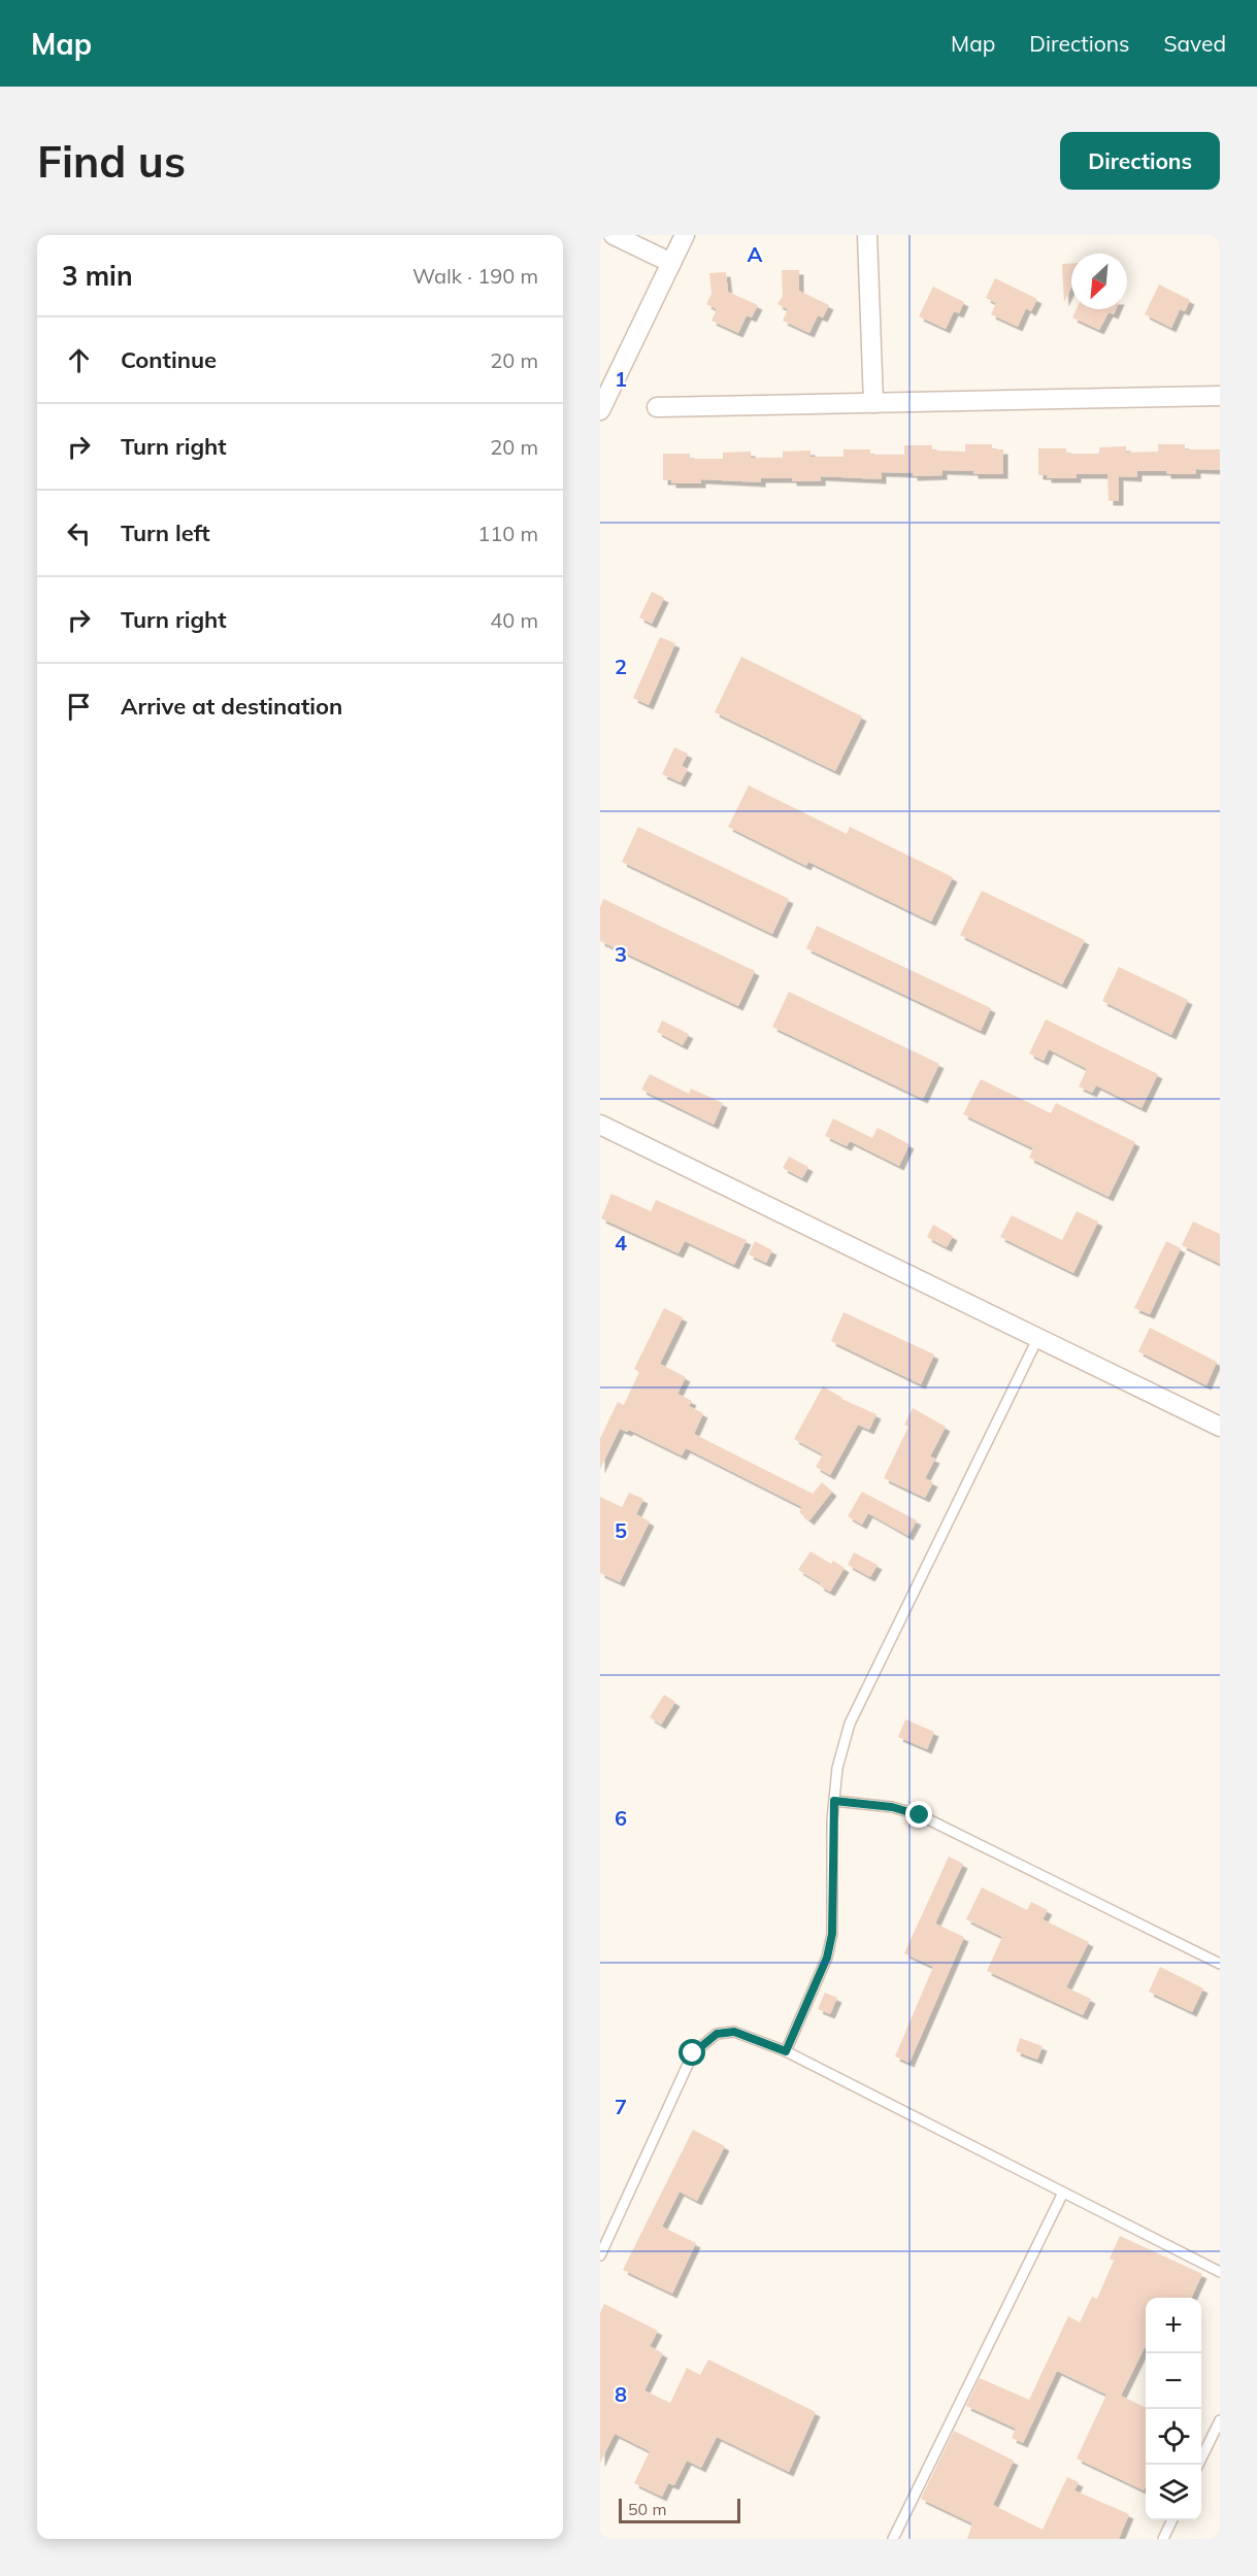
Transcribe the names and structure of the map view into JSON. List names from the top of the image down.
{
  "scale_bar": "50 m",
  "north": "bottom left",
  "page": {
    "header": "Map",
    "nav": ["Map", "Directions", "Saved"],
    "buttons": "Directions",
    "title": "Find us",
    "heading": ["3 min", "Walk · 190 m"],
    "list": [
      ["Continue", "20 m"],
      ["Turn right", "20 m"],
      ["Turn left", "110 m"],
      ["Turn right", "40 m"],
      "Arrive at destination"
    ],
    "map_buttons": ["+", "−"],
    "scale": "50 m"
  },
  "grid": {
    "columns": ["A"],
    "rows": [
      "1",
      "2",
      "3",
      "4",
      "5",
      "6",
      "7",
      "8"
    ]
  }
}
